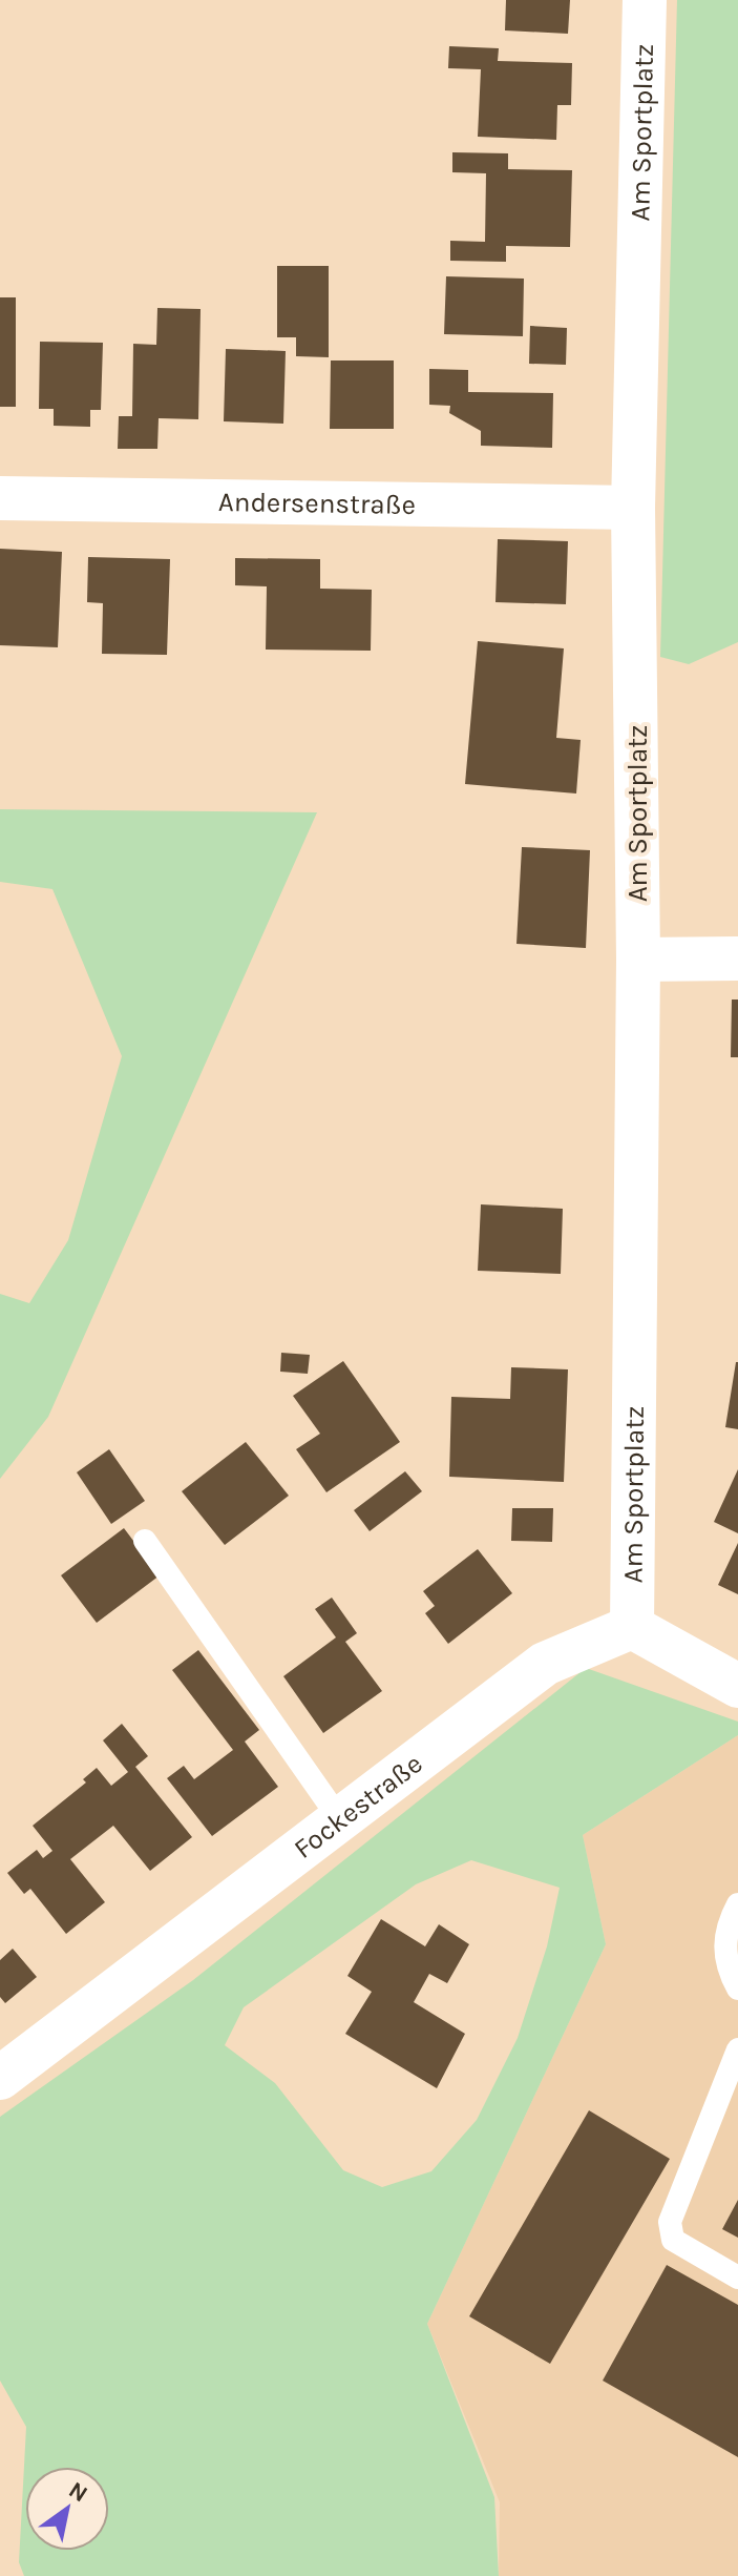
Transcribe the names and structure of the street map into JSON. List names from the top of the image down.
{
  "streets": {
    "street": ["Am Sportplatz", "Andersenstraße", "Fockestraße"]
  },
  "crossings": [
    ["Am Sportplatz", "Andersenstraße"],
    ["Am Sportplatz", "Fockestraße"]
  ],
  "north": "top right"
}
